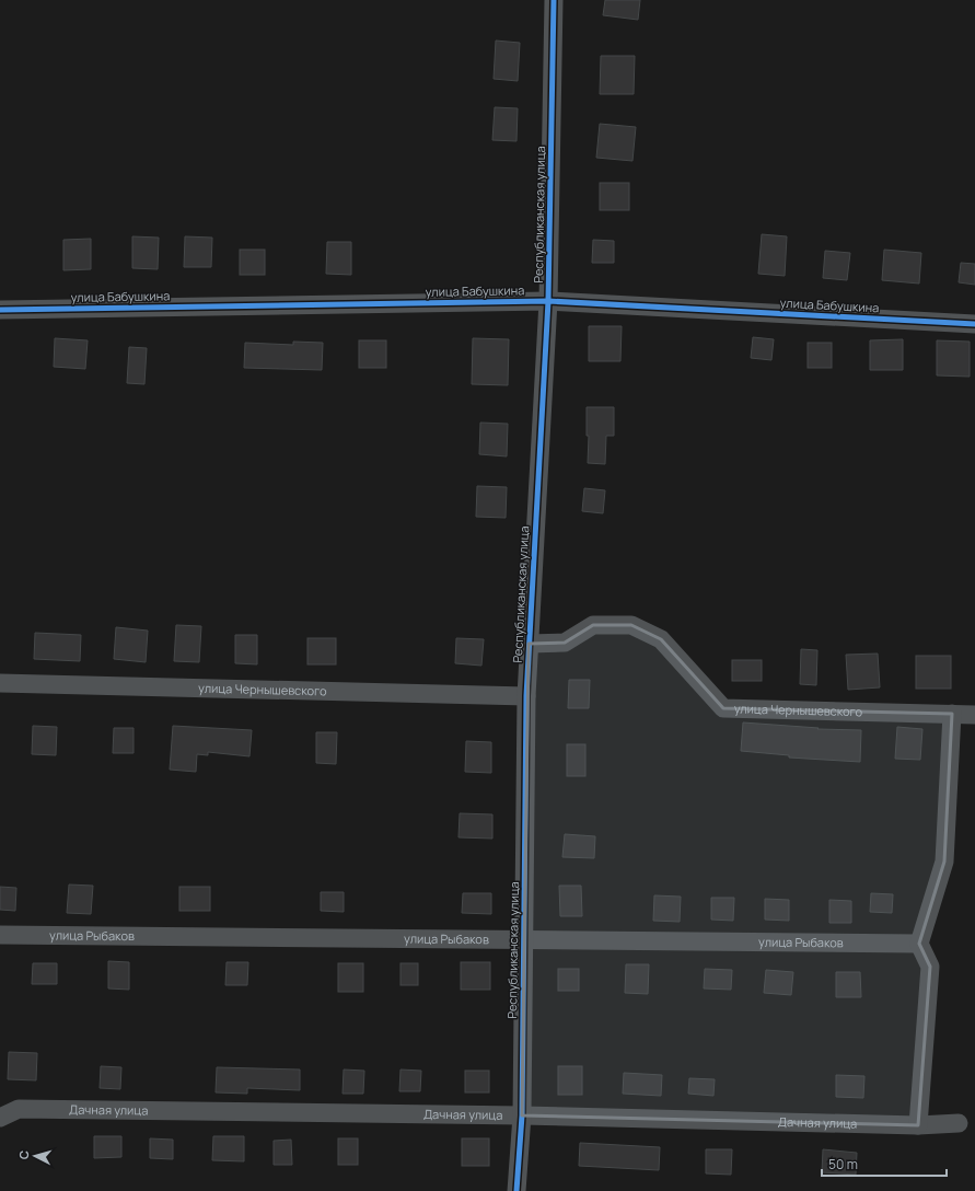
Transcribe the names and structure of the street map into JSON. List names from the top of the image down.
{
  "streets": {
    "street": [
      "Республиканская улица",
      "улица Бабушкина",
      "улица Чернышевского",
      "улица Рыбаков",
      "Дачная улица"
    ]
  },
  "crossings": [
    ["Республиканская улица", "улица Бабушкина"],
    ["Республиканская улица", "улица Чернышевского"],
    ["Республиканская улица", "улица Рыбаков"],
    ["Республиканская улица", "Дачная улица"]
  ],
  "scale_bar": "50 m",
  "north": "left"
}
